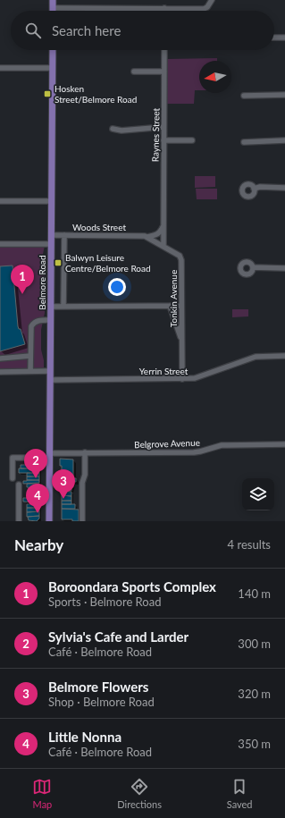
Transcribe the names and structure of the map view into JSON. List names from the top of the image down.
{
  "streets": {
    "main road": ["Belmore Road"],
    "street": [
      "Raynes Street",
      "Woods Street",
      "Tonkin Avenue",
      "Yerrin Street",
      "Belgrove Avenue"
    ]
  },
  "crossings": [
    ["Raynes Street", "Tonkin Avenue"],
    ["Woods Street", "Belmore Road"],
    ["Woods Street", "Tonkin Avenue"],
    ["Belmore Road", "Yerrin Street"],
    ["Belmore Road", "Belgrove Avenue"],
    ["Tonkin Avenue", "Yerrin Street"]
  ],
  "places": {
    "transit": ["Hosken Street/Belmore Road", "Balwyn Leisure Centre/Belmore Road"]
  },
  "north": "left",
  "page": {
    "search": "Search here",
    "pins": [
      "1",
      "2",
      "3",
      "4"
    ],
    "heading": ["Nearby", "4 results"],
    "list": [
      {
        "mark": "1",
        "name": "Boroondara Sports Complex",
        "note": "Sports · Belmore Road",
        "value": "140 m"
      },
      {
        "mark": "2",
        "name": "Sylvia's Cafe and Larder",
        "note": "Café · Belmore Road",
        "value": "300 m"
      },
      {
        "mark": "3",
        "name": "Belmore Flowers",
        "note": "Shop · Belmore Road",
        "value": "320 m"
      },
      {
        "mark": "4",
        "name": "Little Nonna",
        "note": "Café · Belmore Road",
        "value": "350 m"
      }
    ],
    "nav": ["Map", "Directions", "Saved"]
  }
}
